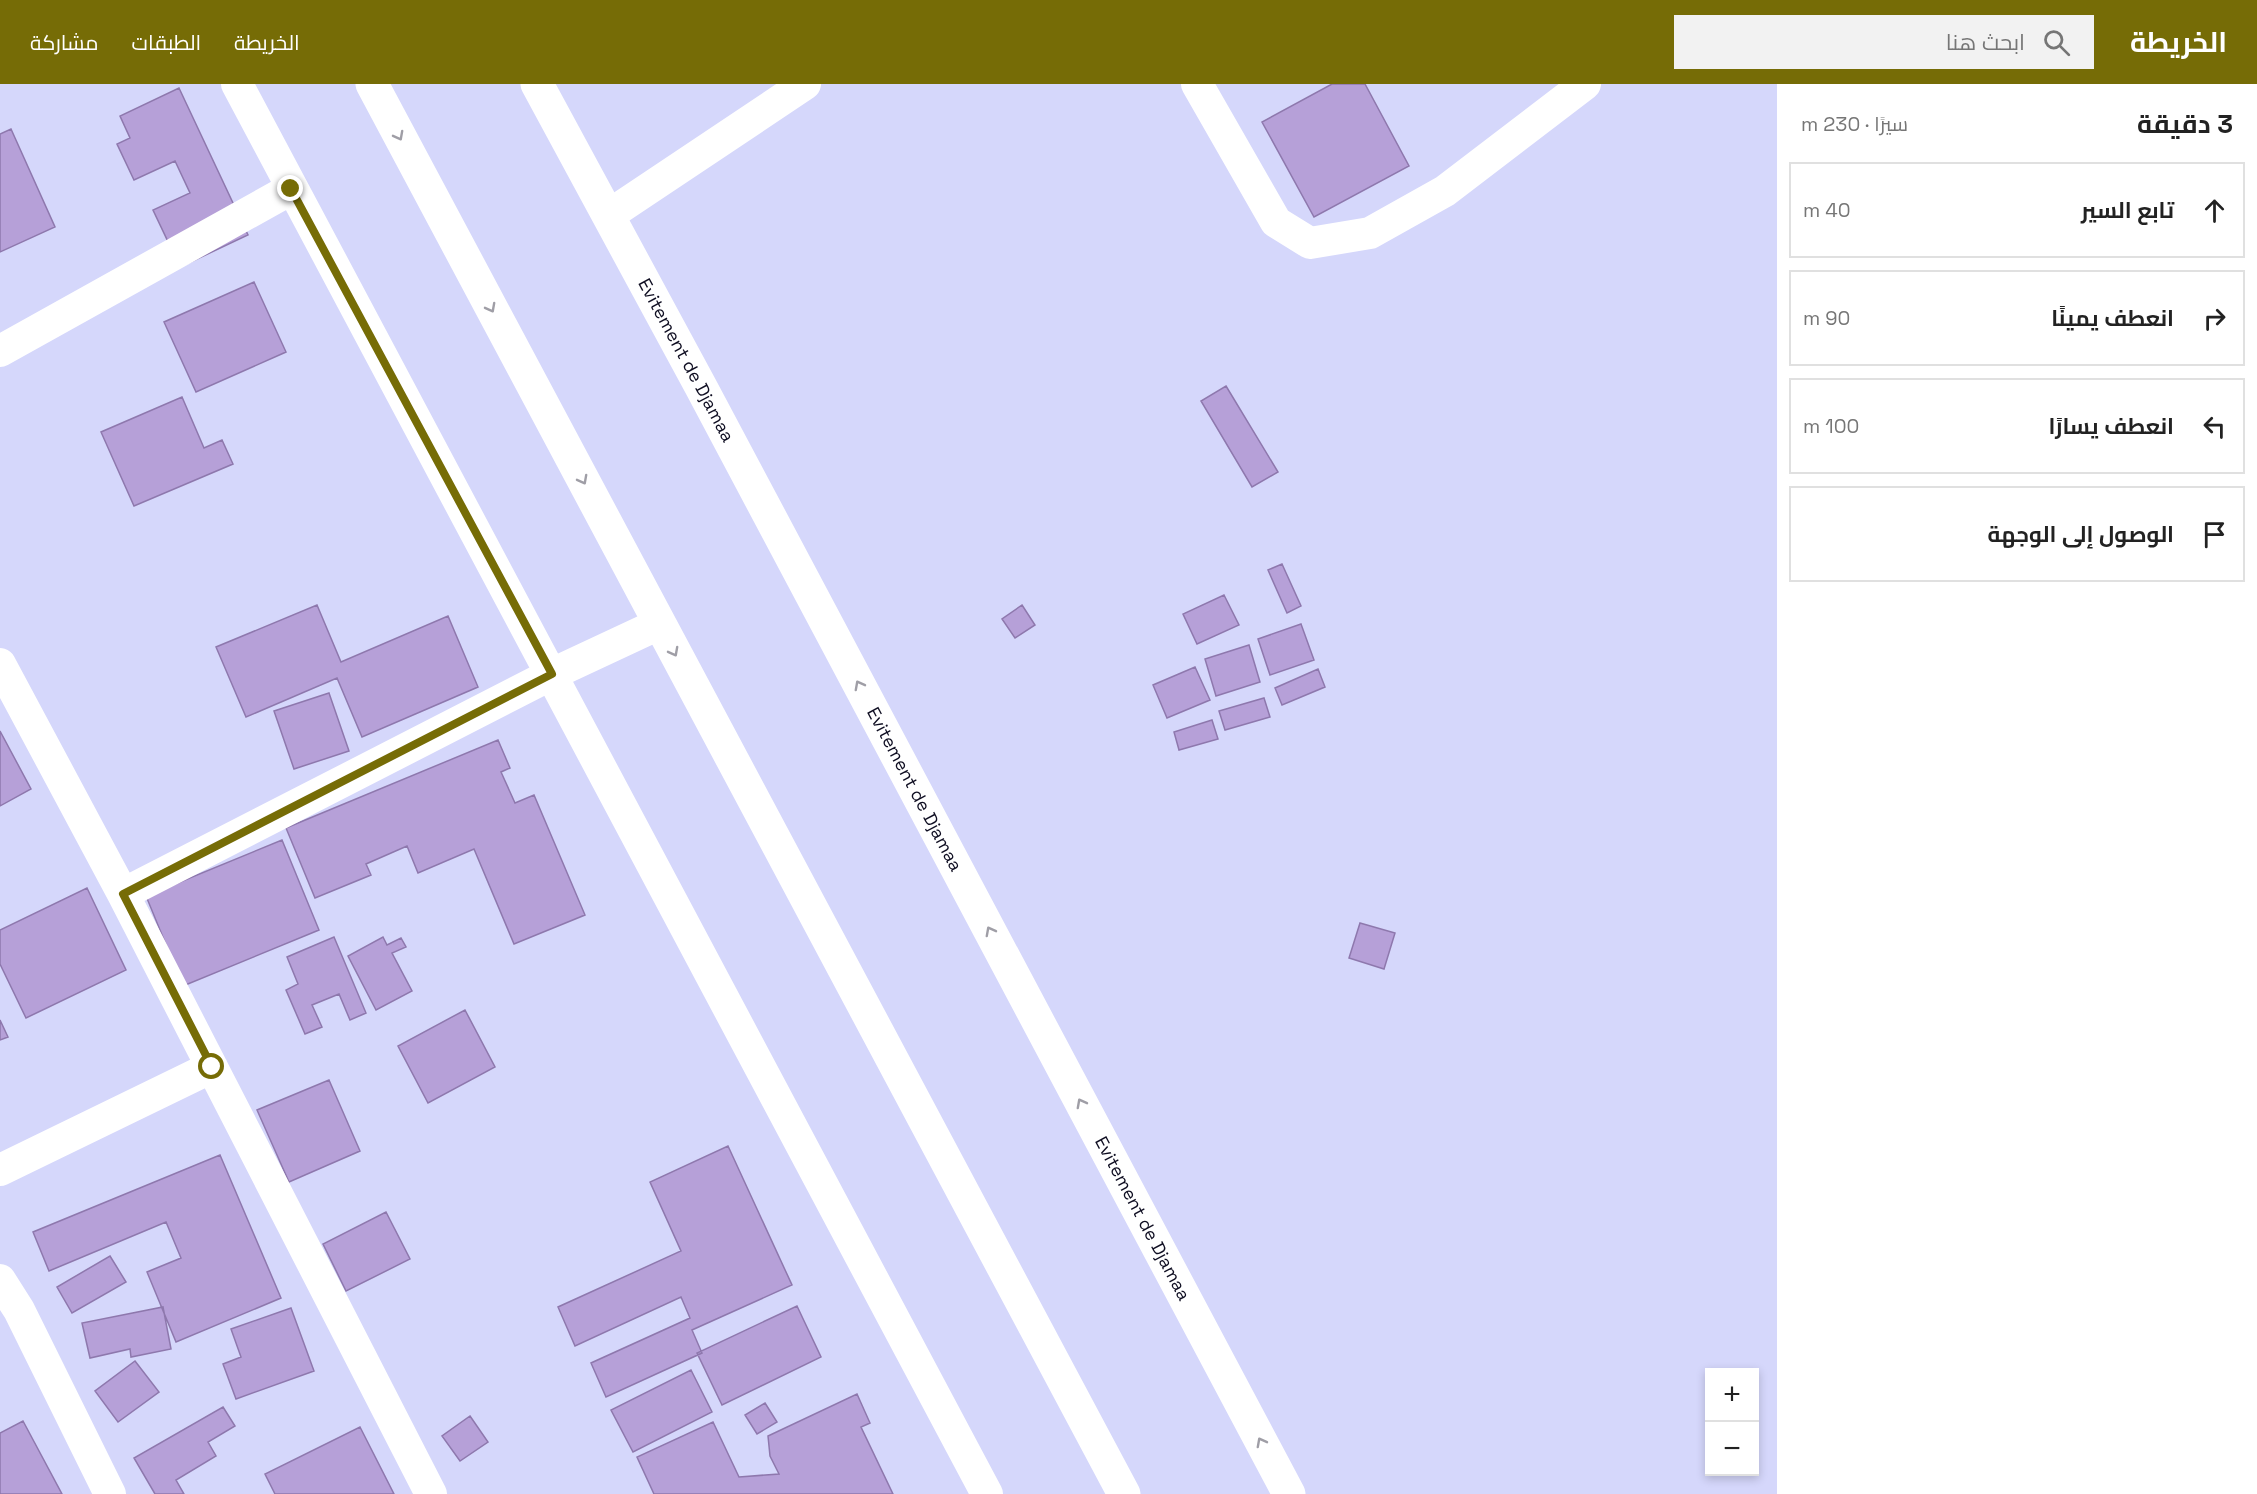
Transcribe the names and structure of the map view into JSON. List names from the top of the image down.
{
  "streets": {
    "main road": ["Evitement de Djamaa"]
  },
  "page": {
    "header": "الخريطة",
    "search": "ابحث هنا",
    "nav": ["الخريطة", "الطبقات", "مشاركة"],
    "heading": ["3 دقيقة", "سيرًا · 230 m"],
    "list": [
      ["تابع السير", "40 m"],
      ["انعطف يمينًا", "90 m"],
      ["انعطف يسارًا", "100 m"],
      "الوصول إلى الوجهة"
    ],
    "map_buttons": ["+", "−"]
  }
}
